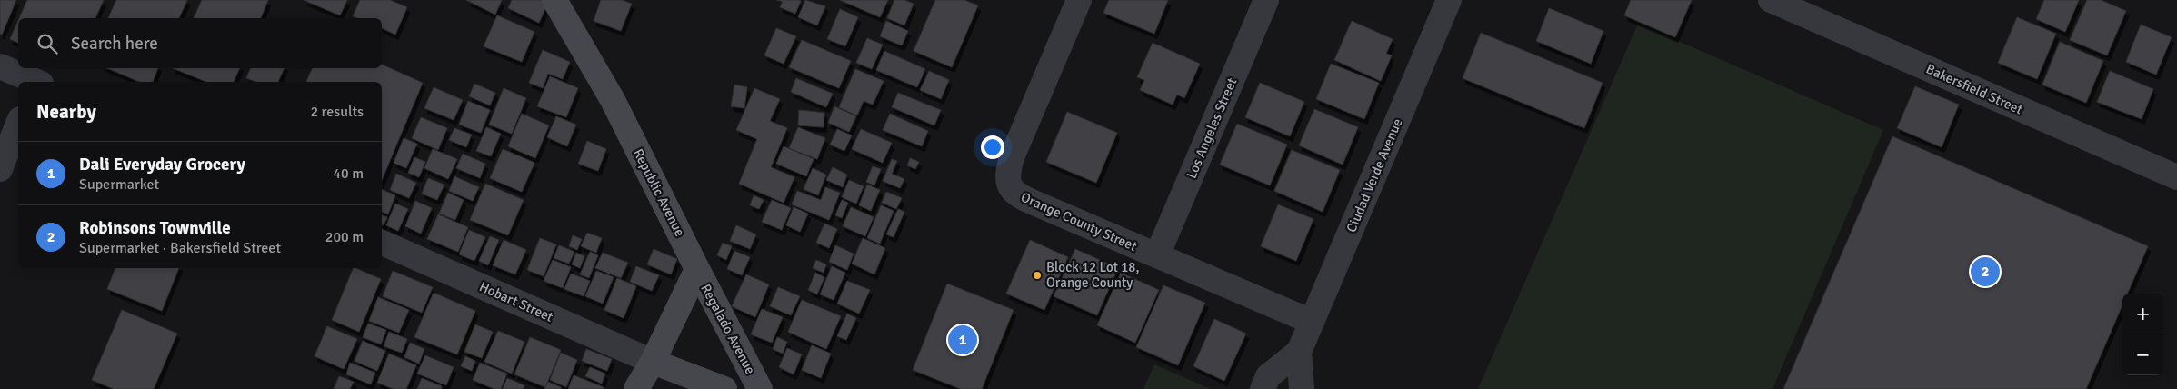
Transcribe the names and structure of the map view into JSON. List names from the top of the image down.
{
  "streets": {
    "main road": ["Republic Avenue", "Regalado Avenue"],
    "street": [
      "Bakersfield Street",
      "Los Angeles Street",
      "Ciudad Verde Avenue",
      "Orange County Street",
      "Hobart Street"
    ]
  },
  "crossings": [
    ["Los Angeles Street", "Orange County Street"],
    ["Ciudad Verde Avenue", "Orange County Street"],
    ["Republic Avenue", "Regalado Avenue"]
  ],
  "places": ["Block 12 Lot 18, Orange County"],
  "page": {
    "search": "Search here",
    "heading": ["Nearby", "2 results"],
    "list": [
      {
        "mark": "1",
        "name": "Dali Everyday Grocery",
        "note": "Supermarket",
        "value": "40 m"
      },
      {
        "mark": "2",
        "name": "Robinsons Townville",
        "note": "Supermarket · Bakersfield Street",
        "value": "200 m"
      }
    ],
    "pins": ["2", "1"],
    "map_buttons": ["+", "−"]
  }
}
